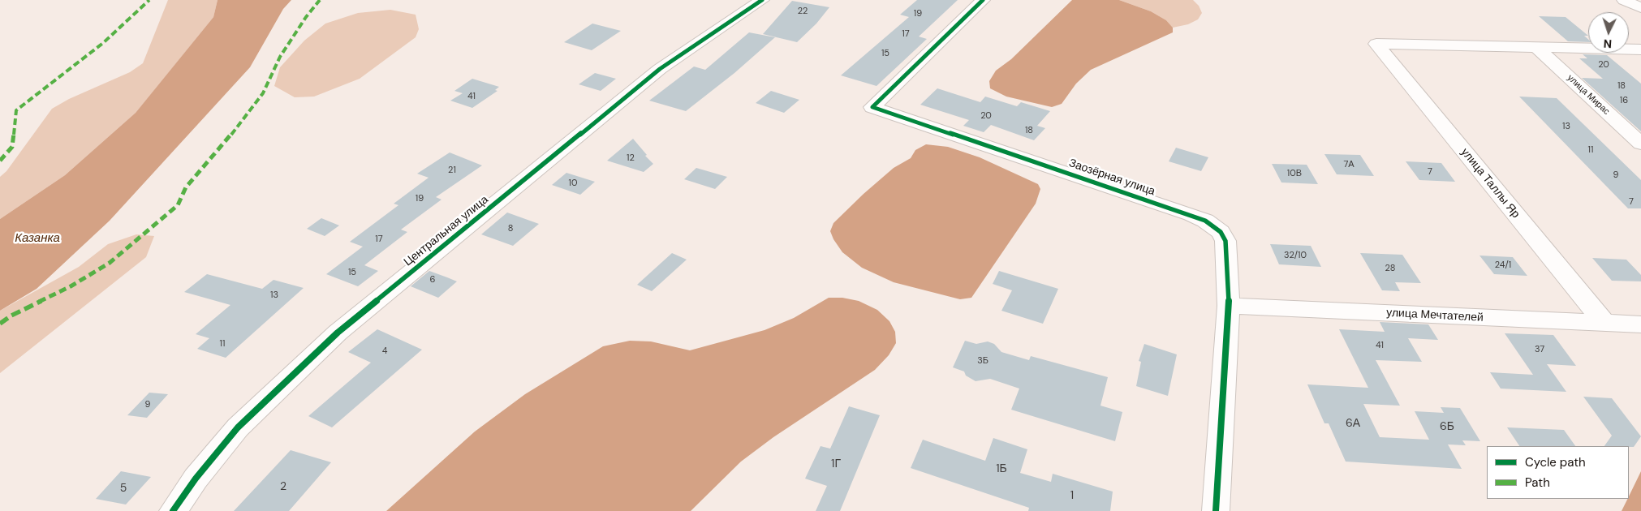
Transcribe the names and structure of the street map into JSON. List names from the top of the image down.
{
  "streets": {
    "street": [
      "улица Мирас",
      "Заозёрная улица",
      "улица Таллы Яр",
      "Центральная улица",
      "улица Мечтателей"
    ]
  },
  "crossings": [
    ["улица Мирас", "улица Таллы Яр"],
    ["Заозёрная улица", "улица Мечтателей"],
    ["улица Таллы Яр", "улица Мечтателей"]
  ],
  "water": ["Казанка"],
  "house_numbers": [
    "22",
    "19",
    "17",
    "15",
    "20",
    "18",
    "41",
    "16",
    "20",
    "13",
    "18",
    "11",
    "12",
    "7А",
    "21",
    "7",
    "10В",
    "9",
    "10",
    "19",
    "7",
    "8",
    "17",
    "32/10",
    "24/1",
    "28",
    "15",
    "6",
    "13",
    "11",
    "41",
    "37",
    "4",
    "3Б",
    "9",
    "6А",
    "6Б",
    "1Г",
    "1Б",
    "2",
    "5",
    "1"
  ],
  "legend": ["Cycle path", "Path"],
  "north": "bottom"
}
